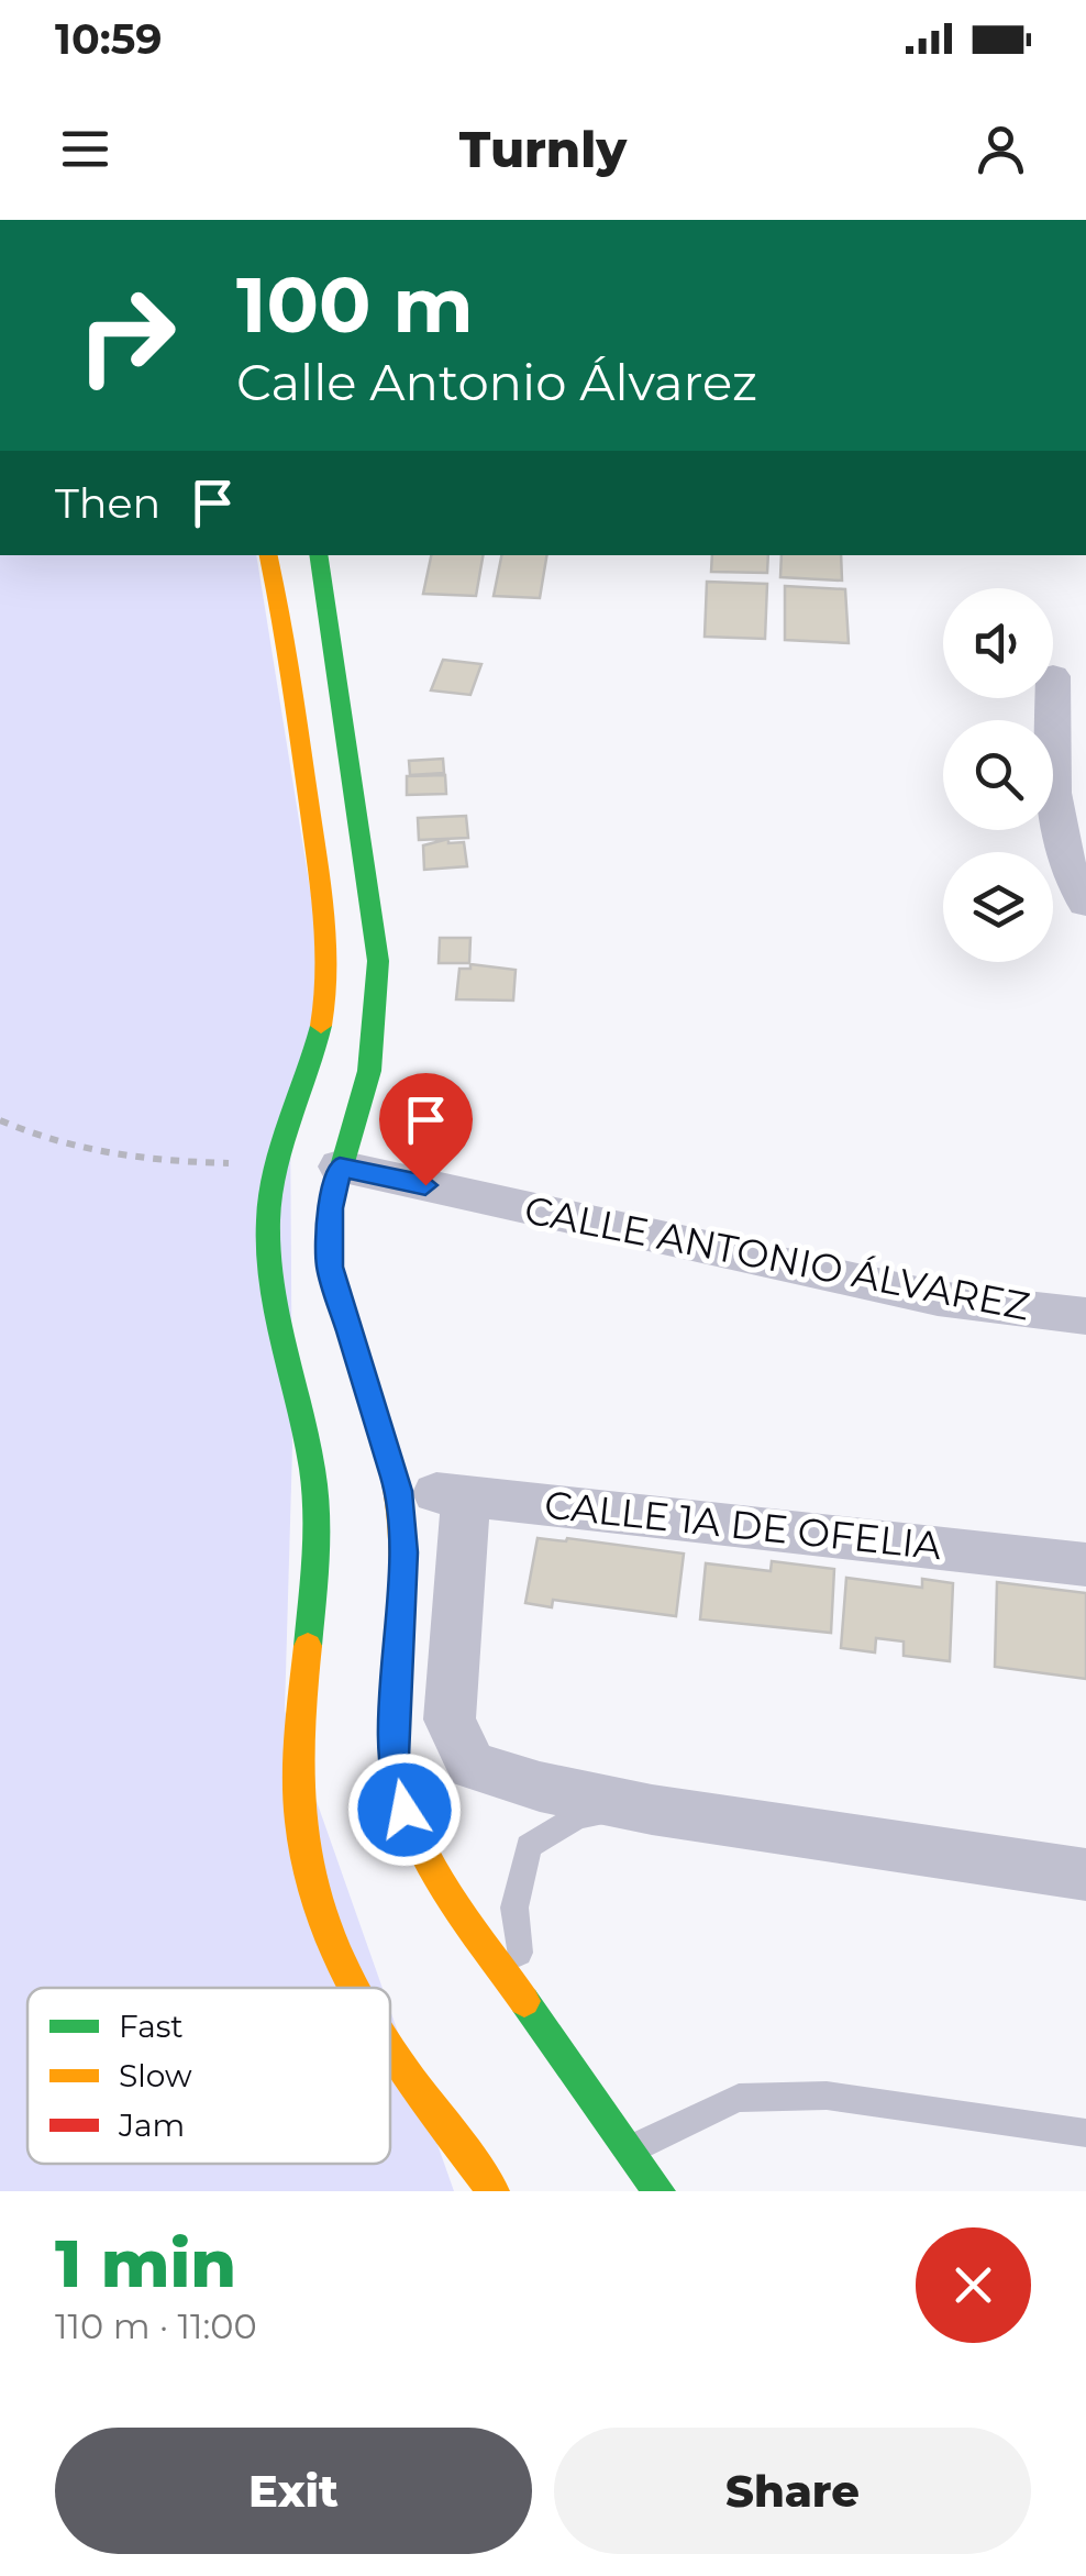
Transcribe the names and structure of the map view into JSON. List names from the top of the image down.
{
  "streets": {
    "street": ["CALLE ANTONIO ÁLVAREZ", "CALLE 1A DE OFELIA"]
  },
  "legend": ["Fast", "Slow", "Jam"],
  "page": {
    "status": "10:59",
    "header": "Turnly",
    "turn": ["100 m", "Calle Antonio Álvarez"],
    "then": "Then",
    "heading": ["1 min", "110 m · 11:00"],
    "buttons": ["Exit", "Share"]
  }
}
